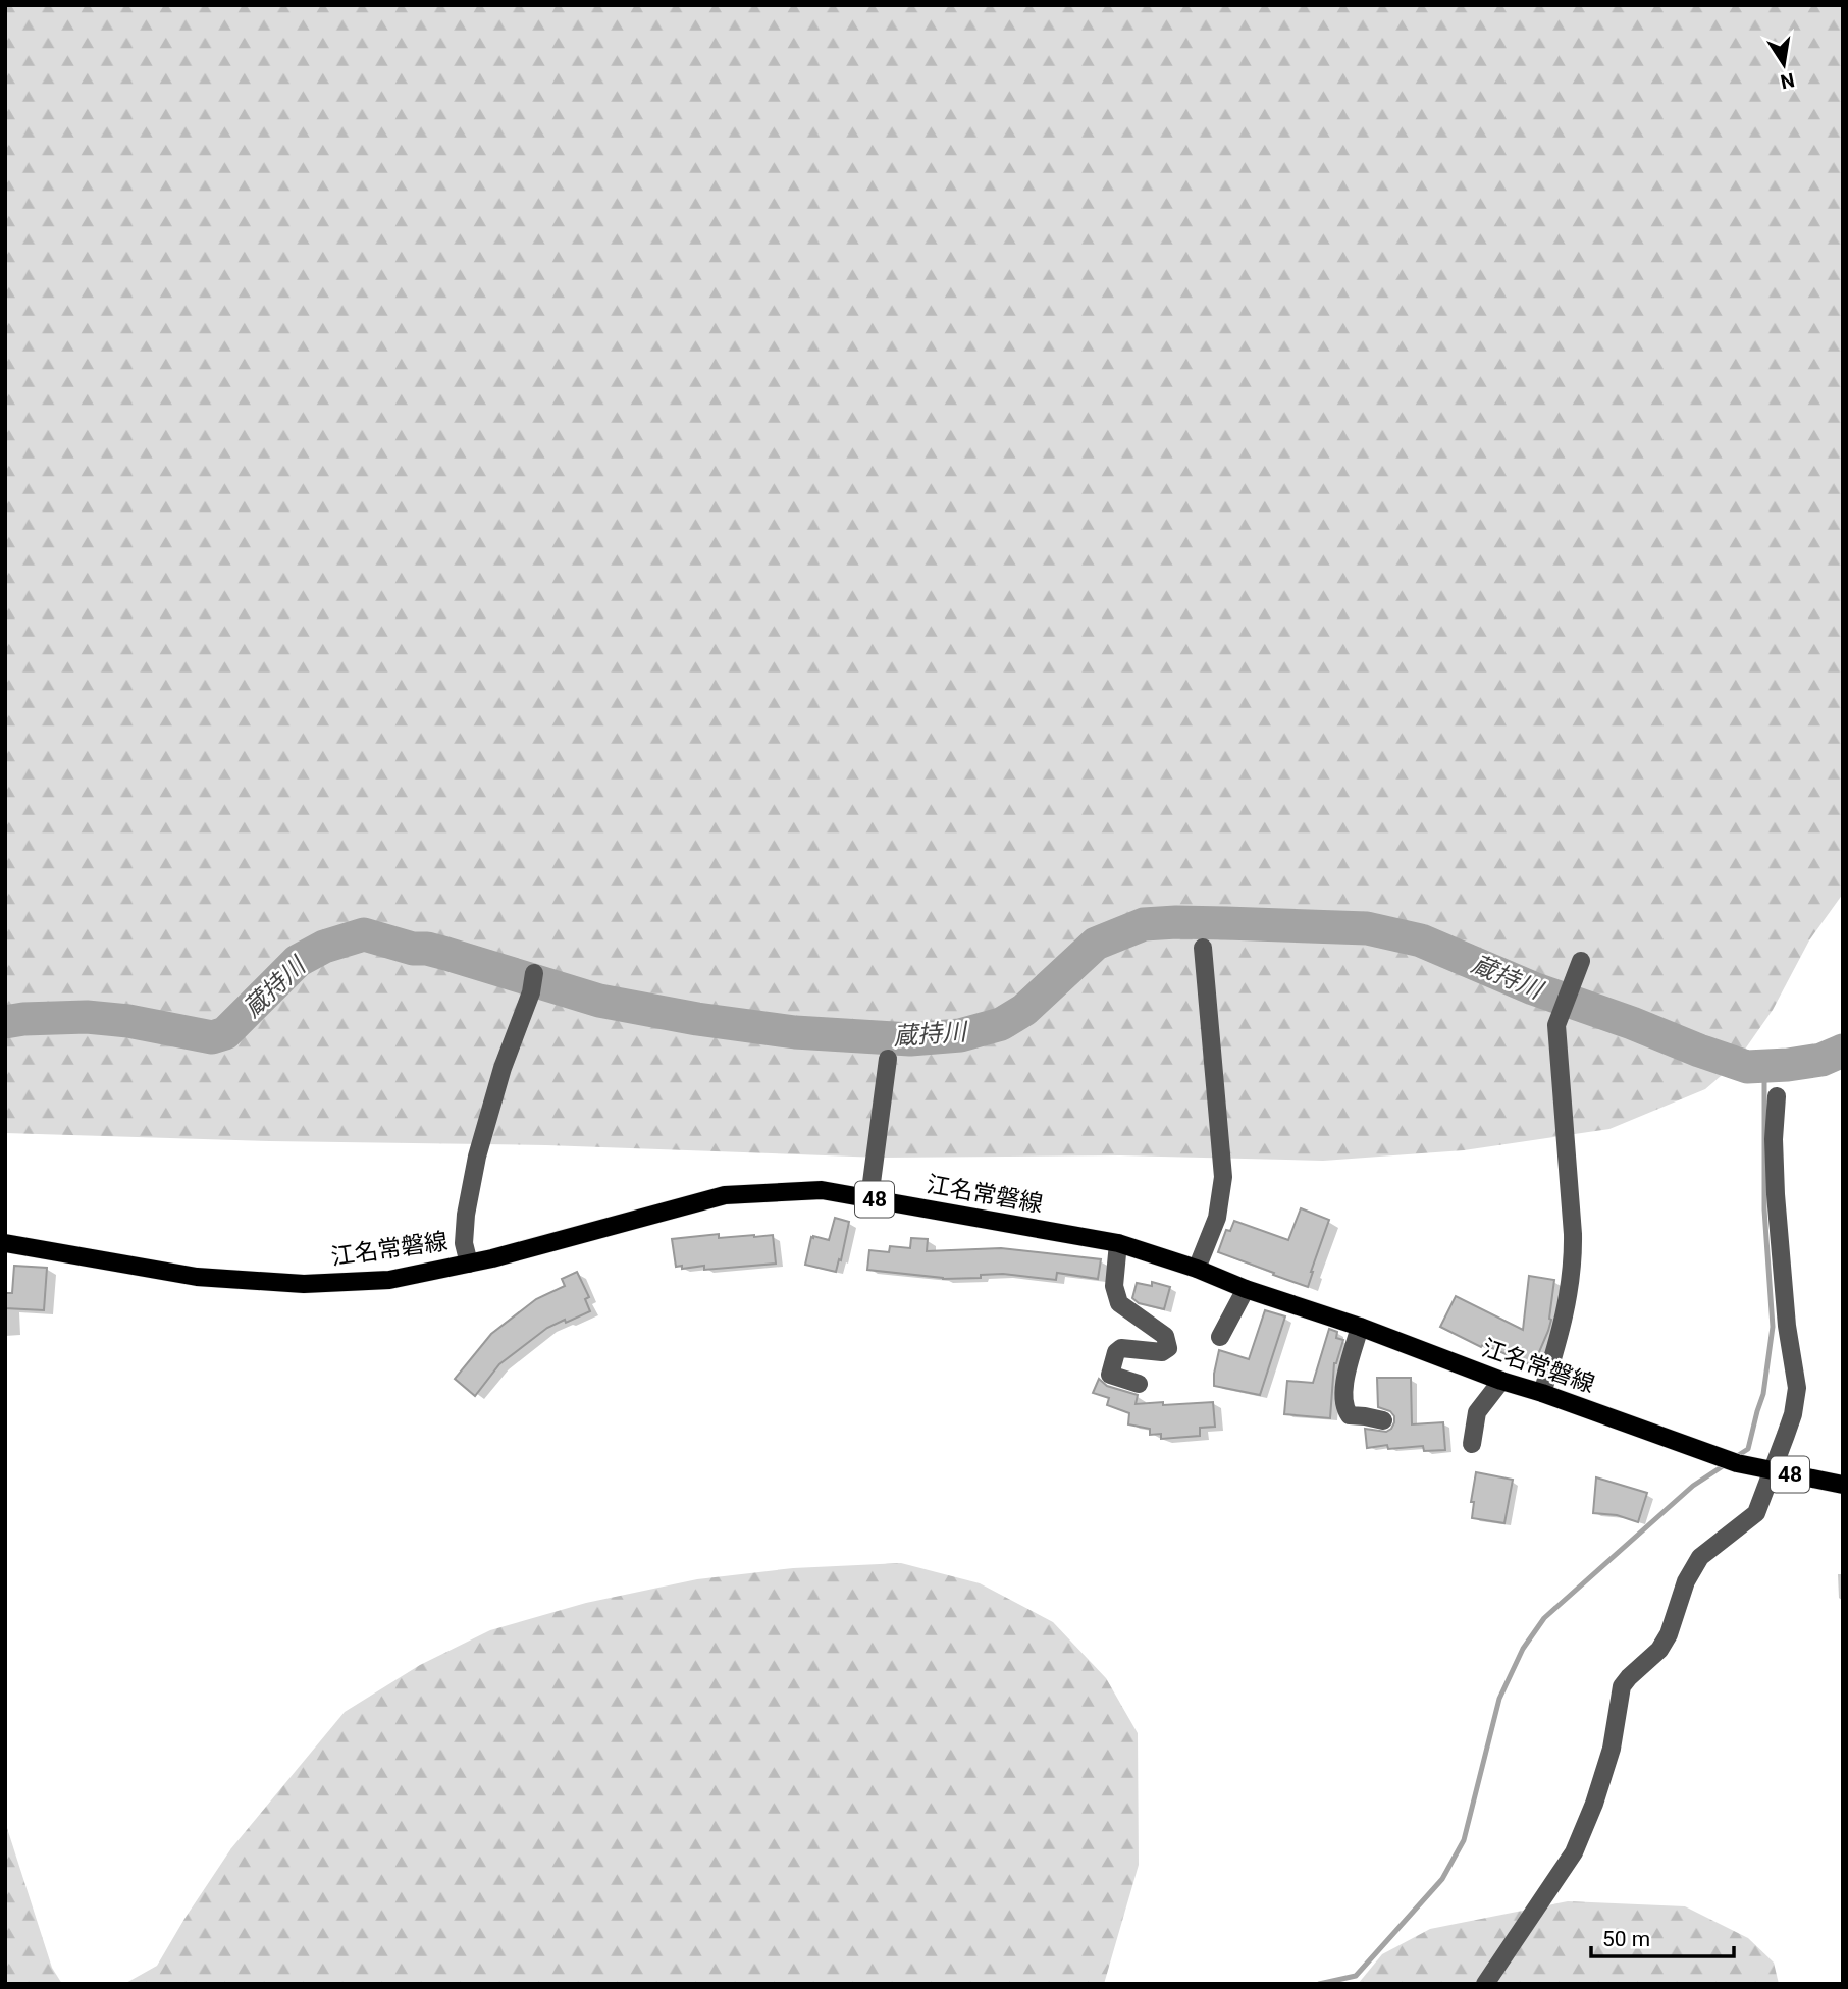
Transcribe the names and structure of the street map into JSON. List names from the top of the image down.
{
  "streets": {
    "main road": ["江名常磐線", "48"]
  },
  "water": ["蔵持川"],
  "scale_bar": "50 m",
  "north": "bottom"
}
